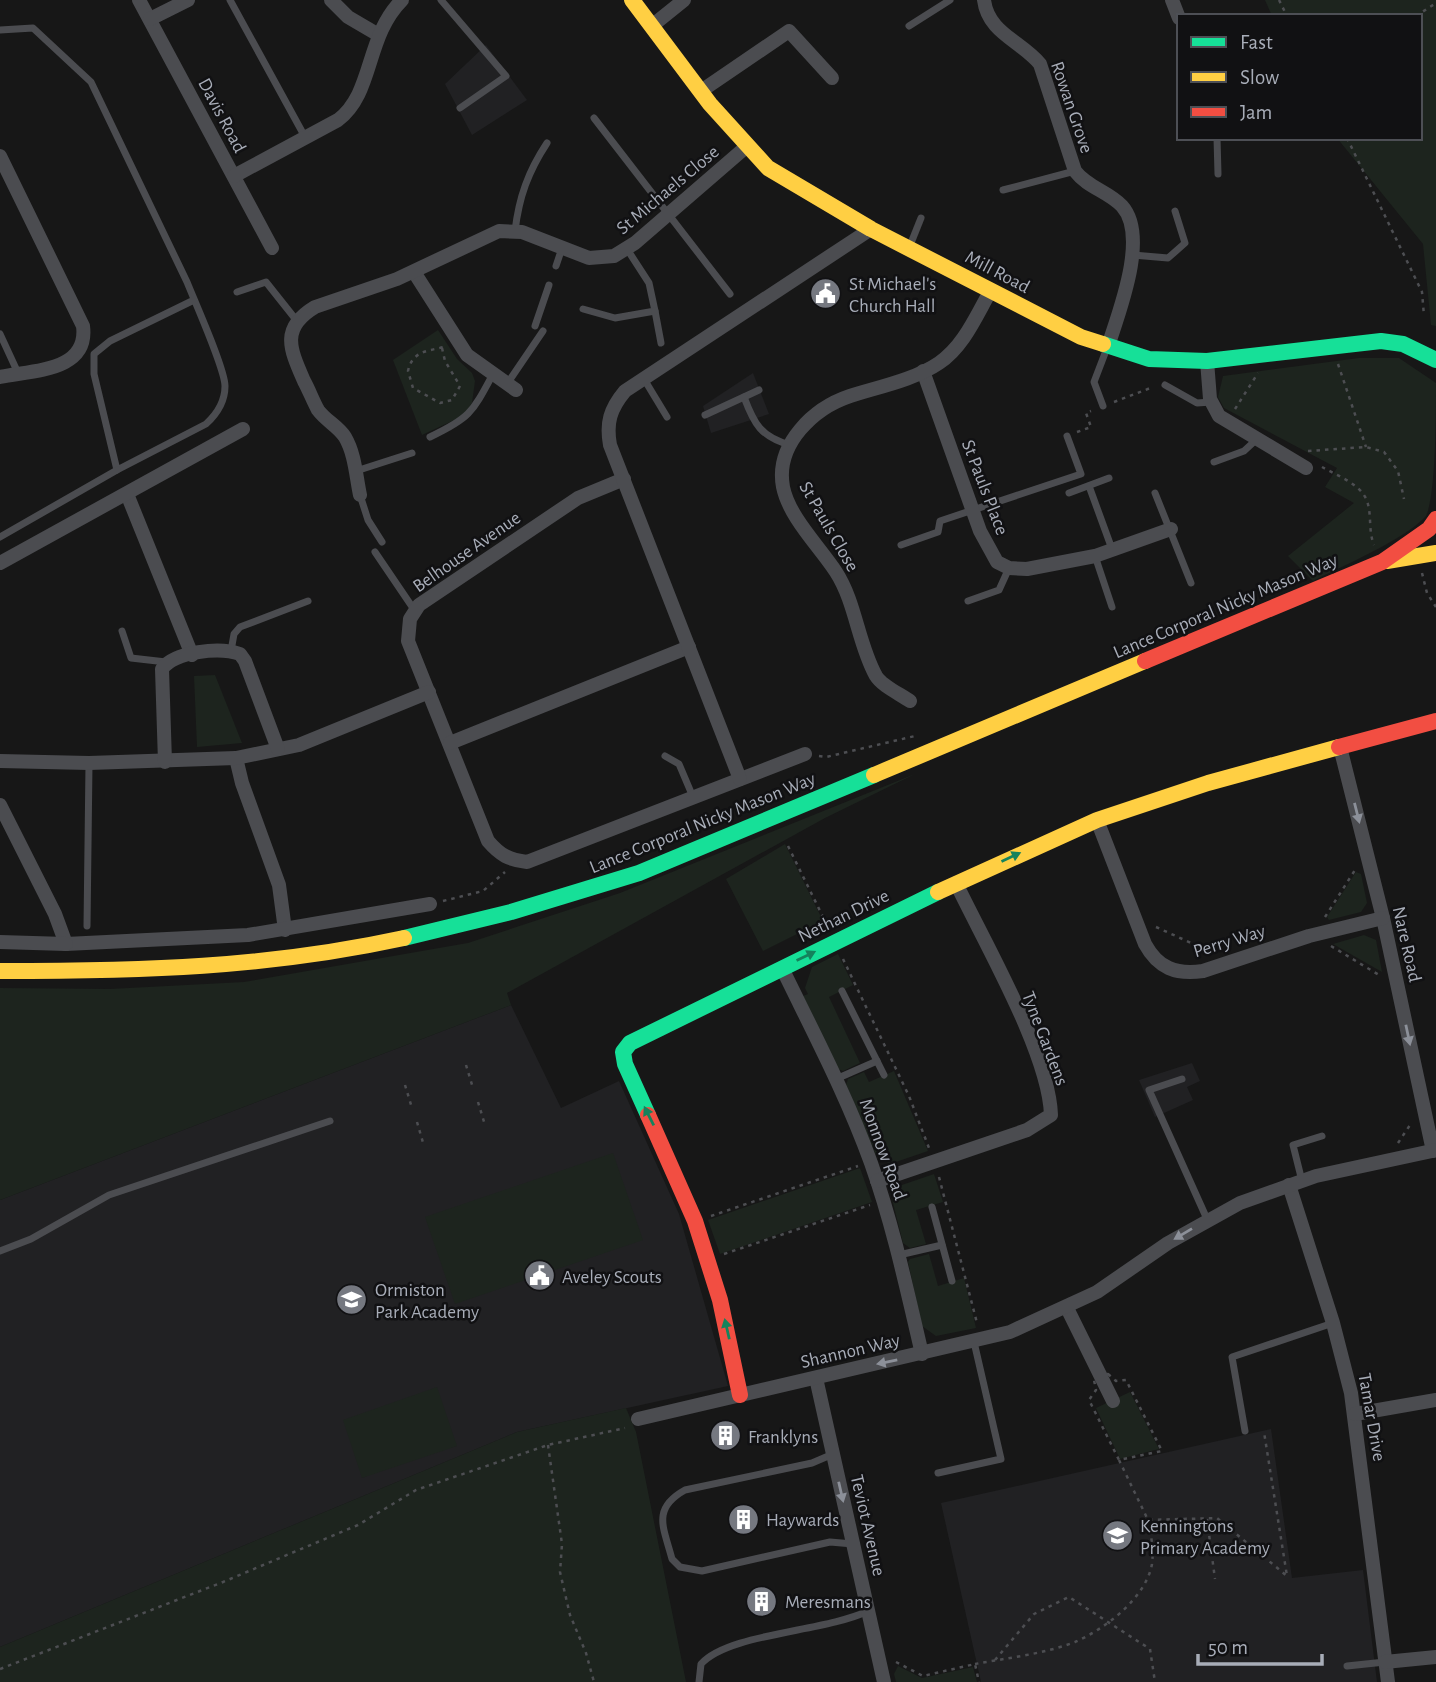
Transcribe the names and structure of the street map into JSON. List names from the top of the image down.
{
  "streets": {
    "street": [
      "Rowan Grove",
      "Davis Road",
      "St Michaels Close",
      "Mill Road",
      "St Pauls Place",
      "St Pauls Close",
      "Belhouse Avenue",
      "Lance Corporal Nicky Mason Way",
      "Nethan Drive",
      "Perry Way",
      "Nare Road",
      "Tyne Gardens",
      "Monnow Road",
      "Shannon Way",
      "Tamar Drive",
      "Teviot Avenue"
    ]
  },
  "crossings": [
    ["Rowan Grove", "Mill Road"],
    ["St Michaels Close", "Mill Road"],
    ["Mill Road", "St Pauls Close"],
    ["St Pauls Place", "St Pauls Close"],
    ["Nethan Drive", "Perry Way"],
    ["Nethan Drive", "Nare Road"],
    ["Nethan Drive", "Tyne Gardens"],
    ["Nethan Drive", "Monnow Road"],
    ["Nethan Drive", "Shannon Way"],
    ["Perry Way", "Nare Road"],
    ["Nare Road", "Shannon Way"],
    ["Tyne Gardens", "Monnow Road"],
    ["Monnow Road", "Shannon Way"],
    ["Shannon Way", "Tamar Drive"],
    ["Shannon Way", "Teviot Avenue"]
  ],
  "one_way": ["Nare Road"],
  "places": {
    "public building": ["St Michael's Church Hall", "Aveley Scouts"],
    "school or university": ["Ormiston Park Academy", "Kenningtons Primary Academy"],
    "building": ["Franklyns", "Haywards", "Meresmans"]
  },
  "legend": ["Fast", "Slow", "Jam"],
  "scale_bar": "50 m"
}
